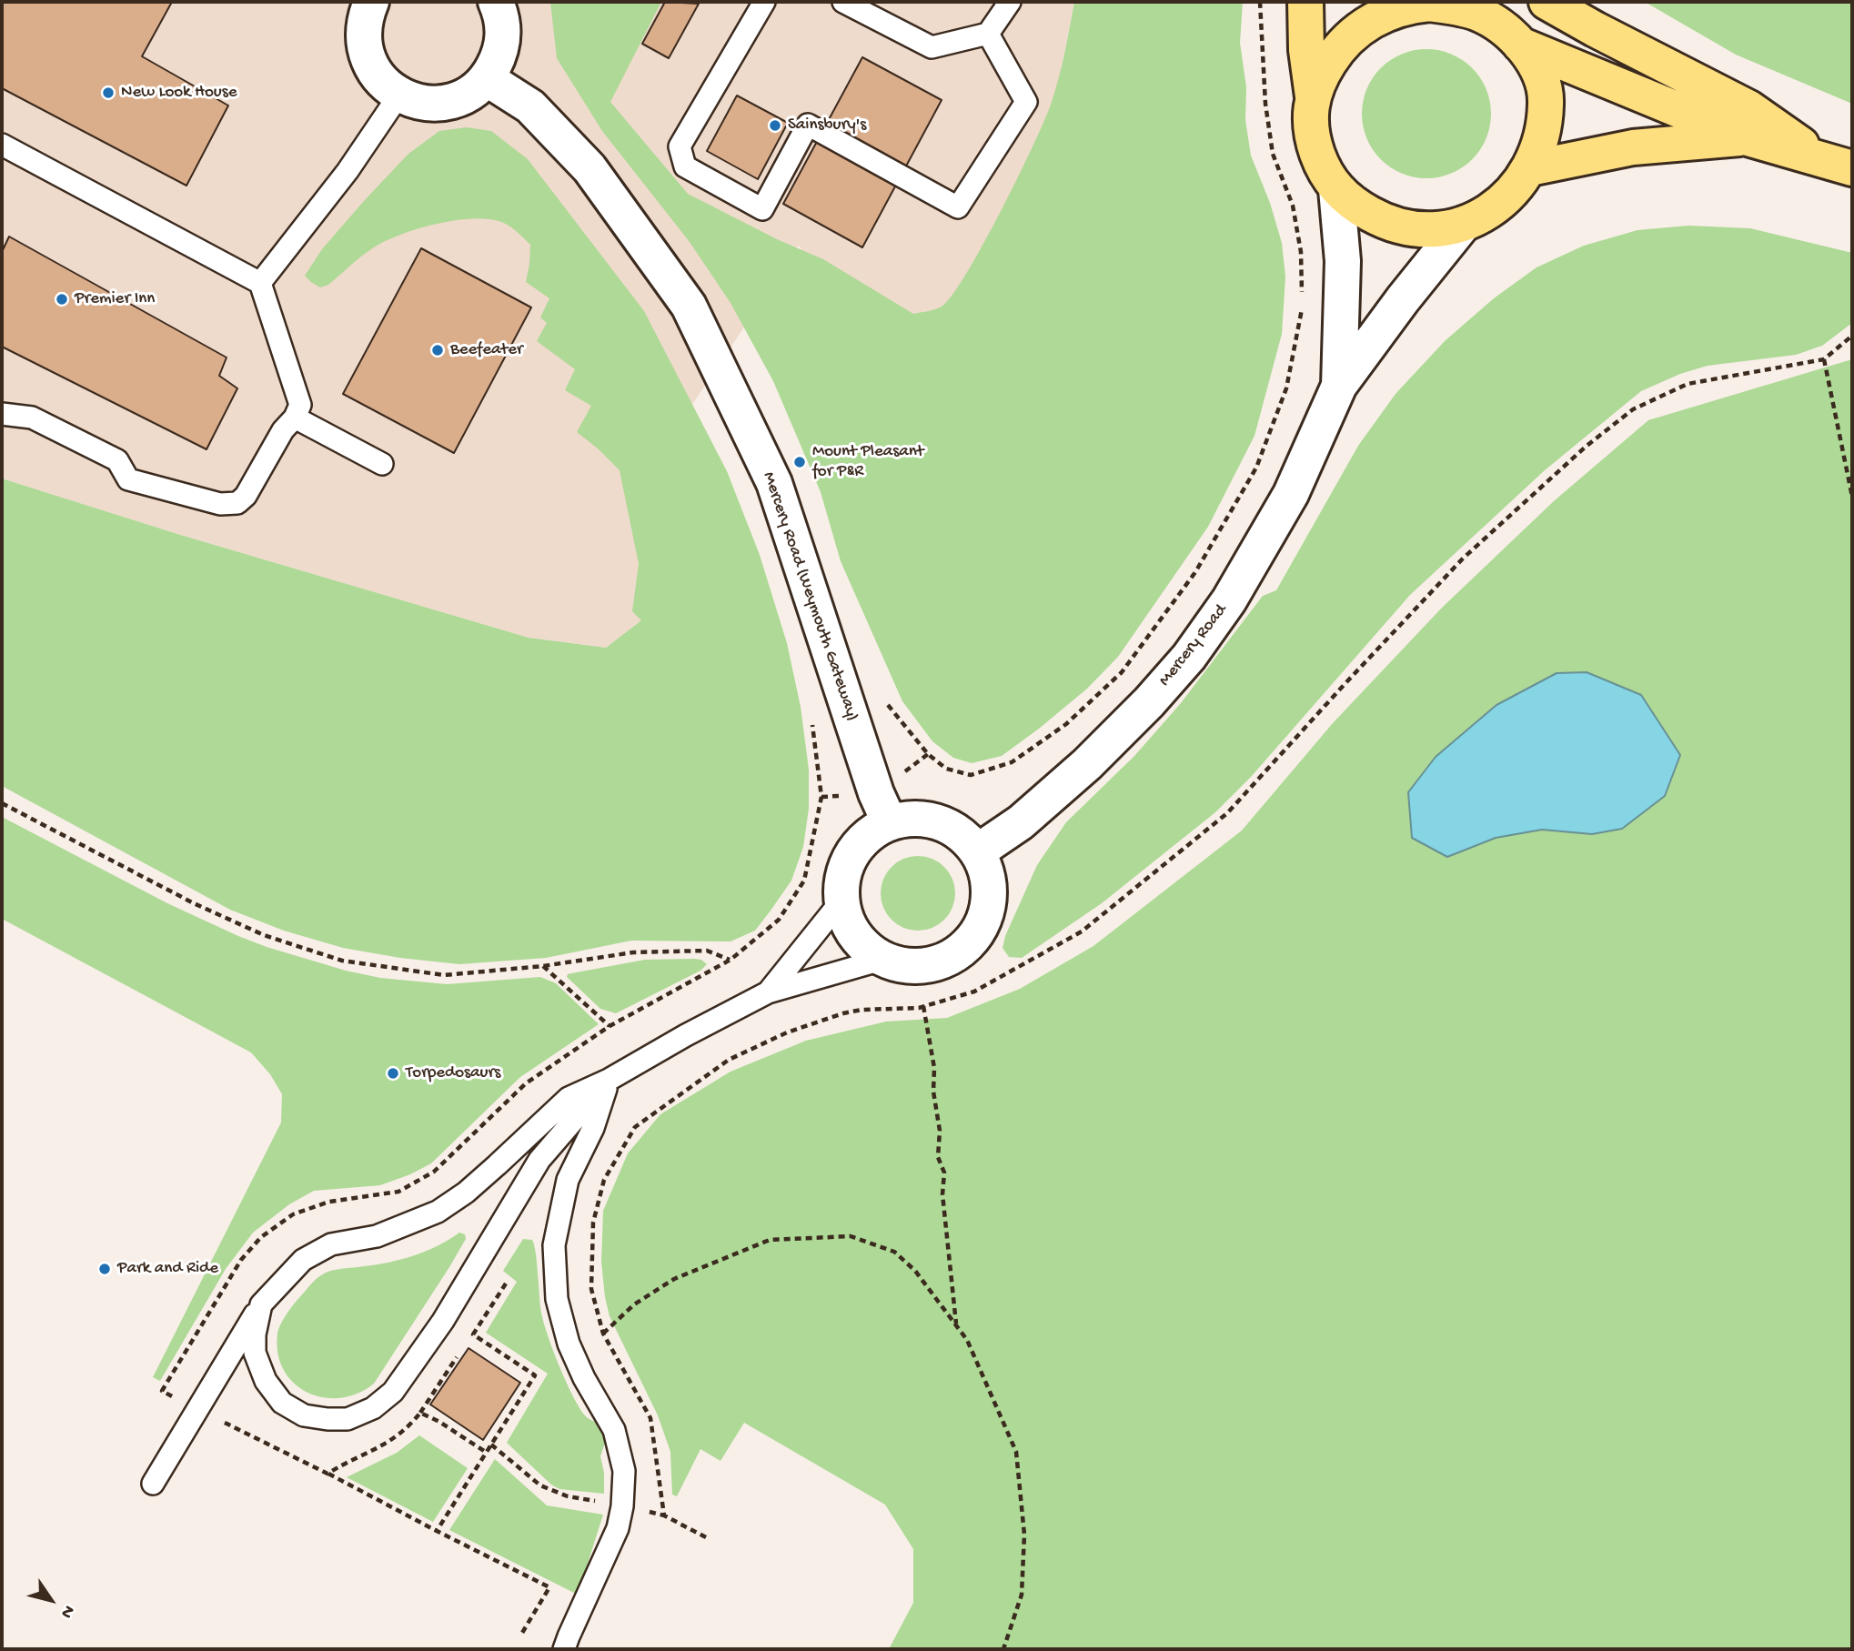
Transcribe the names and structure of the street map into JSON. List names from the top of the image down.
{
  "streets": {
    "street": ["Mercery Road (Weymouth Gateway)", "Mercery Road"]
  },
  "crossings": [
    ["Mercery Road (Weymouth Gateway)", "Mercery Road"]
  ],
  "places": [
    "New Look House",
    "Sainsbury's",
    "Premier Inn",
    "Beefeater",
    "Mount Pleasant for P&R",
    "Torpedosaurs",
    "Park and Ride"
  ],
  "north": "bottom right"
}
